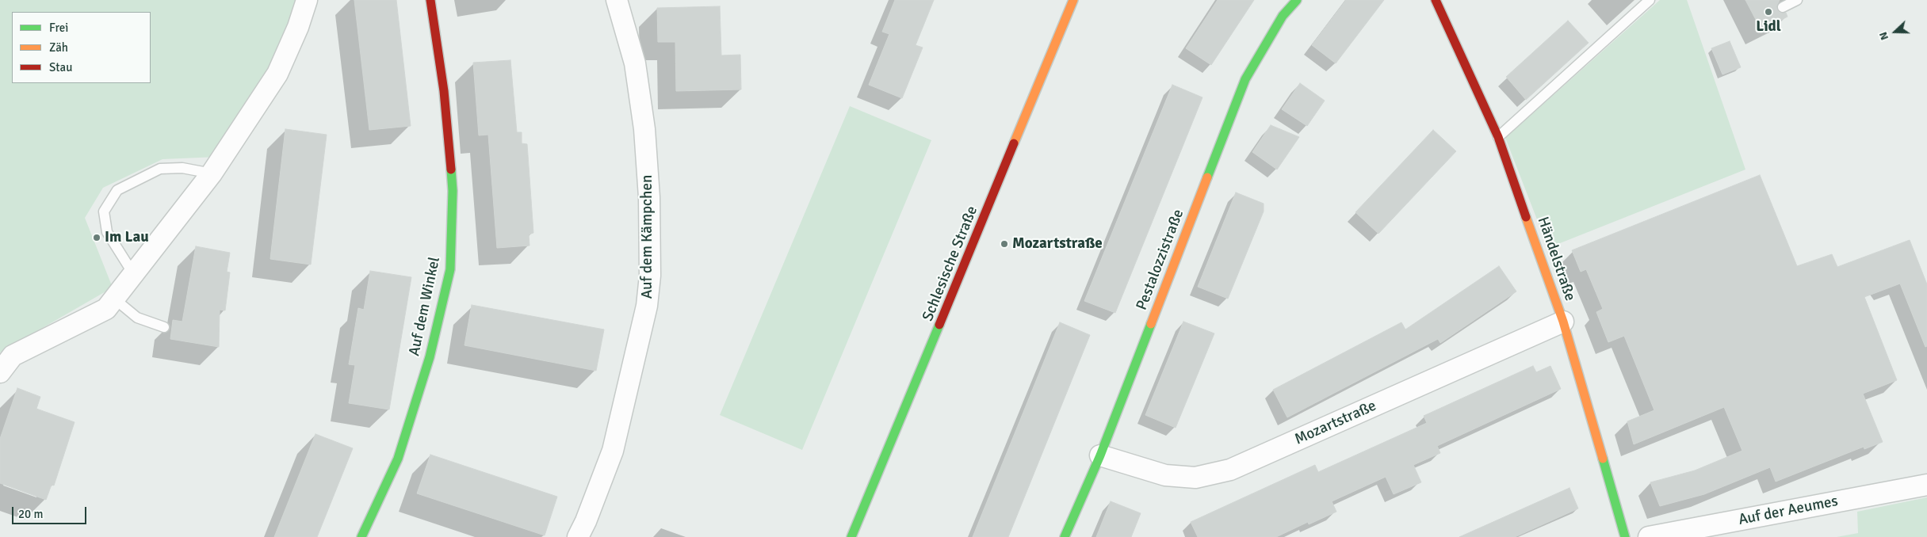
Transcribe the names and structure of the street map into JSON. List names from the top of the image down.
{
  "streets": {
    "street": [
      "Auf dem Kämpchen",
      "Händelstraße",
      "Pestalozzistraße",
      "Schlesische Straße",
      "Auf dem Winkel",
      "Mozartstraße",
      "Auf der Aeumes"
    ]
  },
  "crossings": [
    ["Händelstraße", "Mozartstraße"],
    ["Pestalozzistraße", "Mozartstraße"]
  ],
  "places": ["Lidl", "Im Lau", "Mozartstraße"],
  "legend": ["Frei", "Zäh", "Stau"],
  "scale_bar": "20 m",
  "north": "left"
}
